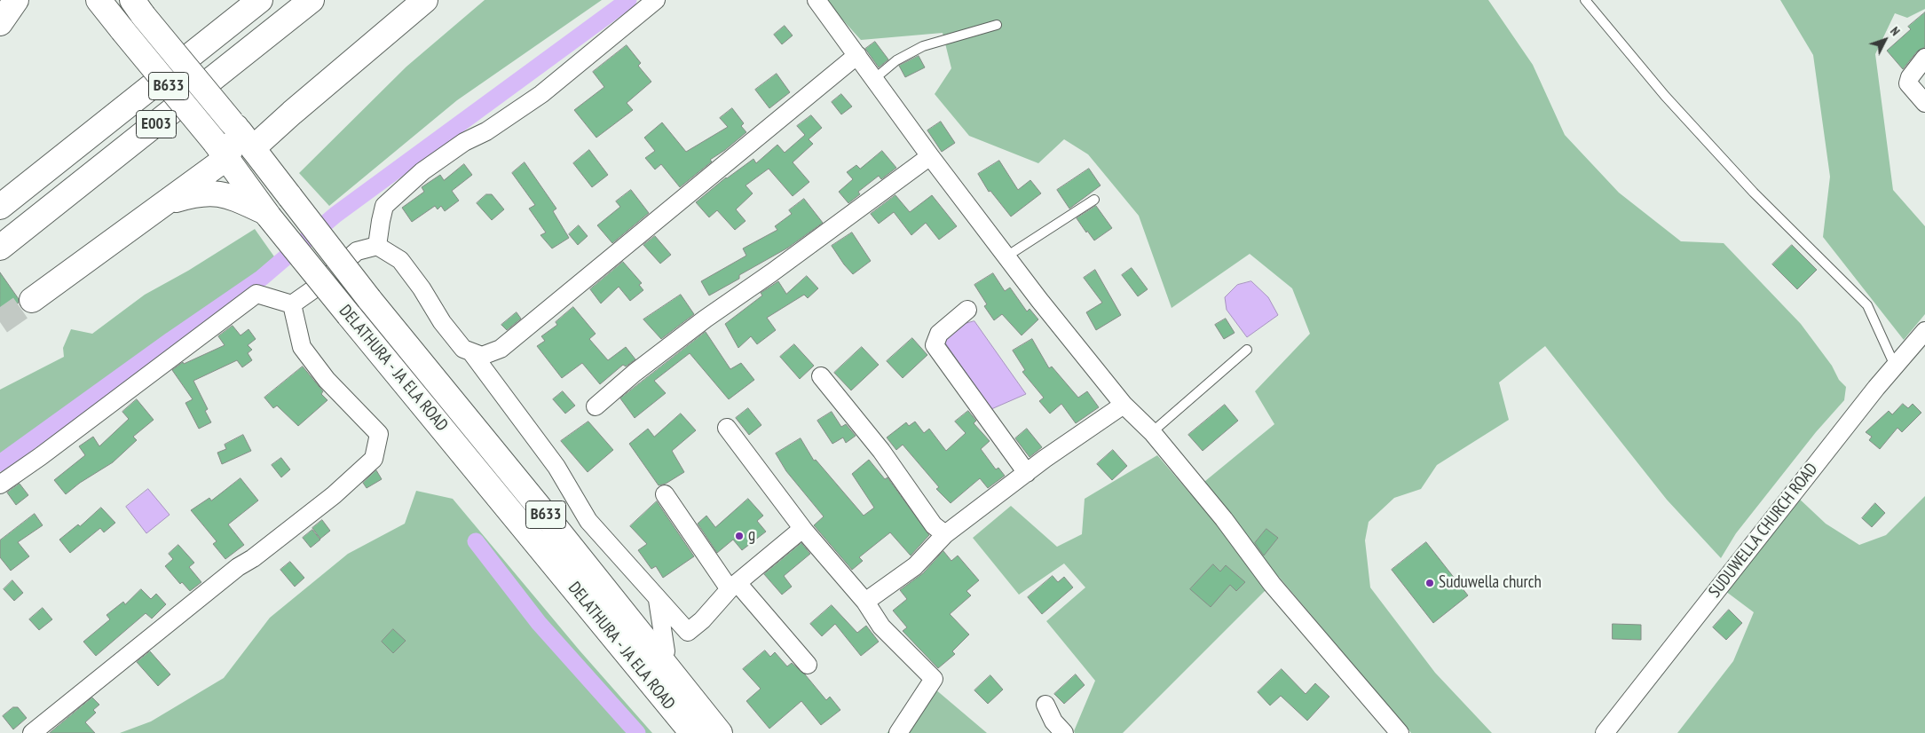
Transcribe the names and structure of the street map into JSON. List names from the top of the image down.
{
  "streets": {
    "main road": ["B633", "E003", "DELATHURA - JA ELA ROAD"],
    "street": ["SUDUWELLA CHURCH ROAD"]
  },
  "places": ["g", "Suduwella church"],
  "north": "top right"
}
